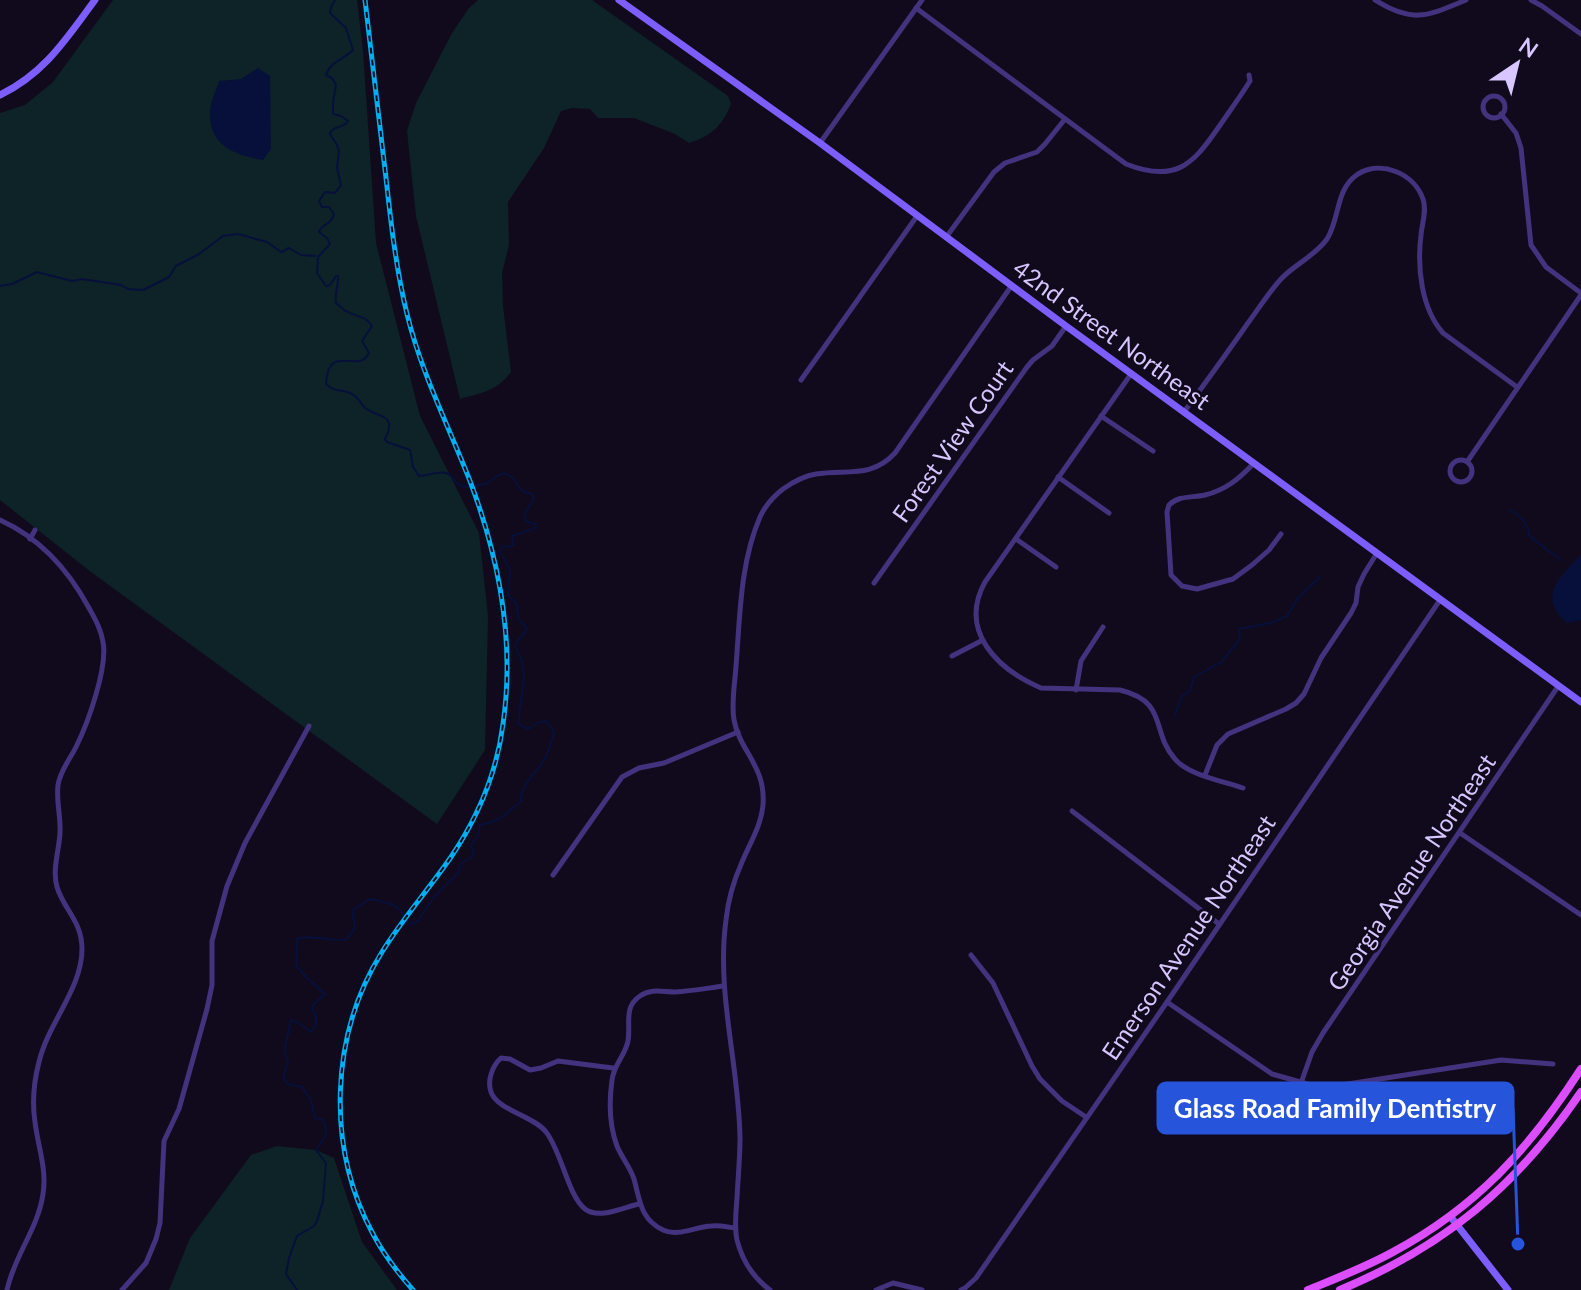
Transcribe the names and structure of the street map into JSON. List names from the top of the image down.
{
  "streets": {
    "street": [
      "42nd Street Northeast",
      "Forest View Court",
      "Georgia Avenue Northeast",
      "Emerson Avenue Northeast"
    ]
  },
  "crossings": [
    ["42nd Street Northeast", "Forest View Court"],
    ["42nd Street Northeast", "Georgia Avenue Northeast"],
    ["42nd Street Northeast", "Emerson Avenue Northeast"]
  ],
  "places": ["Glass Road Family Dentistry"],
  "north": "top right"
}
